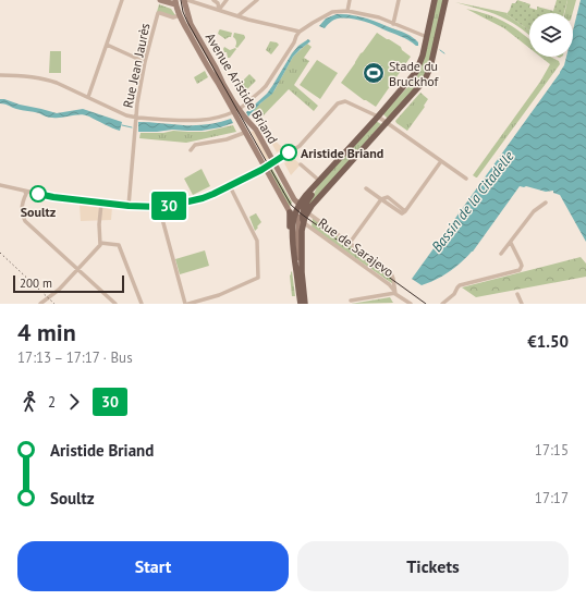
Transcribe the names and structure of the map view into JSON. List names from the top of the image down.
{
  "streets": {
    "main road": ["Avenue Aristide Briand"],
    "street": ["Rue Jean Jaurès", "Rue de Sarajevo"]
  },
  "crossings": [
    ["Rue Jean Jaurès", "Avenue Aristide Briand"],
    ["Avenue Aristide Briand", "Rue de Sarajevo"]
  ],
  "water": ["Bassin de la Citadelle"],
  "places": {
    "sports": ["Stade du Bruckhof"],
    "other": ["Aristide Briand", "Soultz"]
  },
  "lines": ["bus line 30"],
  "scale_bar": "200 m",
  "page": {
    "on_map": "30",
    "scale": "200 m",
    "heading": ["4 min", "17:13 – 17:17 · Bus", "€1.50"],
    "legs": ["2", "30"],
    "list": [
      {
        "name": "Aristide Briand",
        "value": "17:15"
      },
      {
        "name": "Soultz",
        "value": "17:17"
      }
    ],
    "buttons": ["Start", "Tickets"]
  }
}
